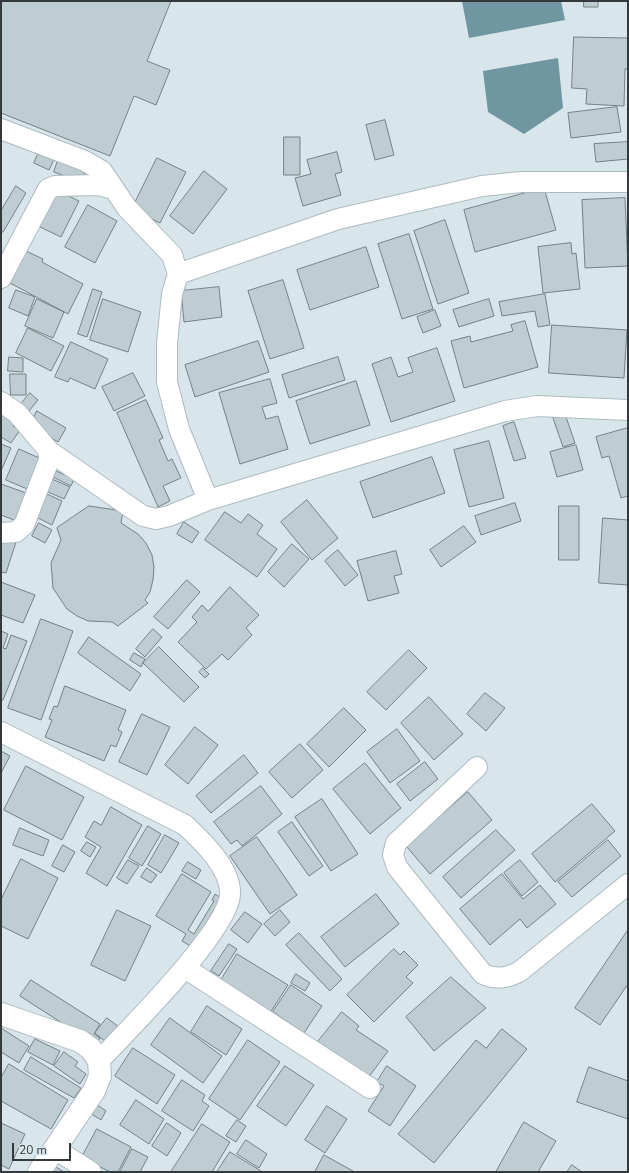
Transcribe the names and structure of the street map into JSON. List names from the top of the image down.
{
  "scale_bar": "20 m"
}
